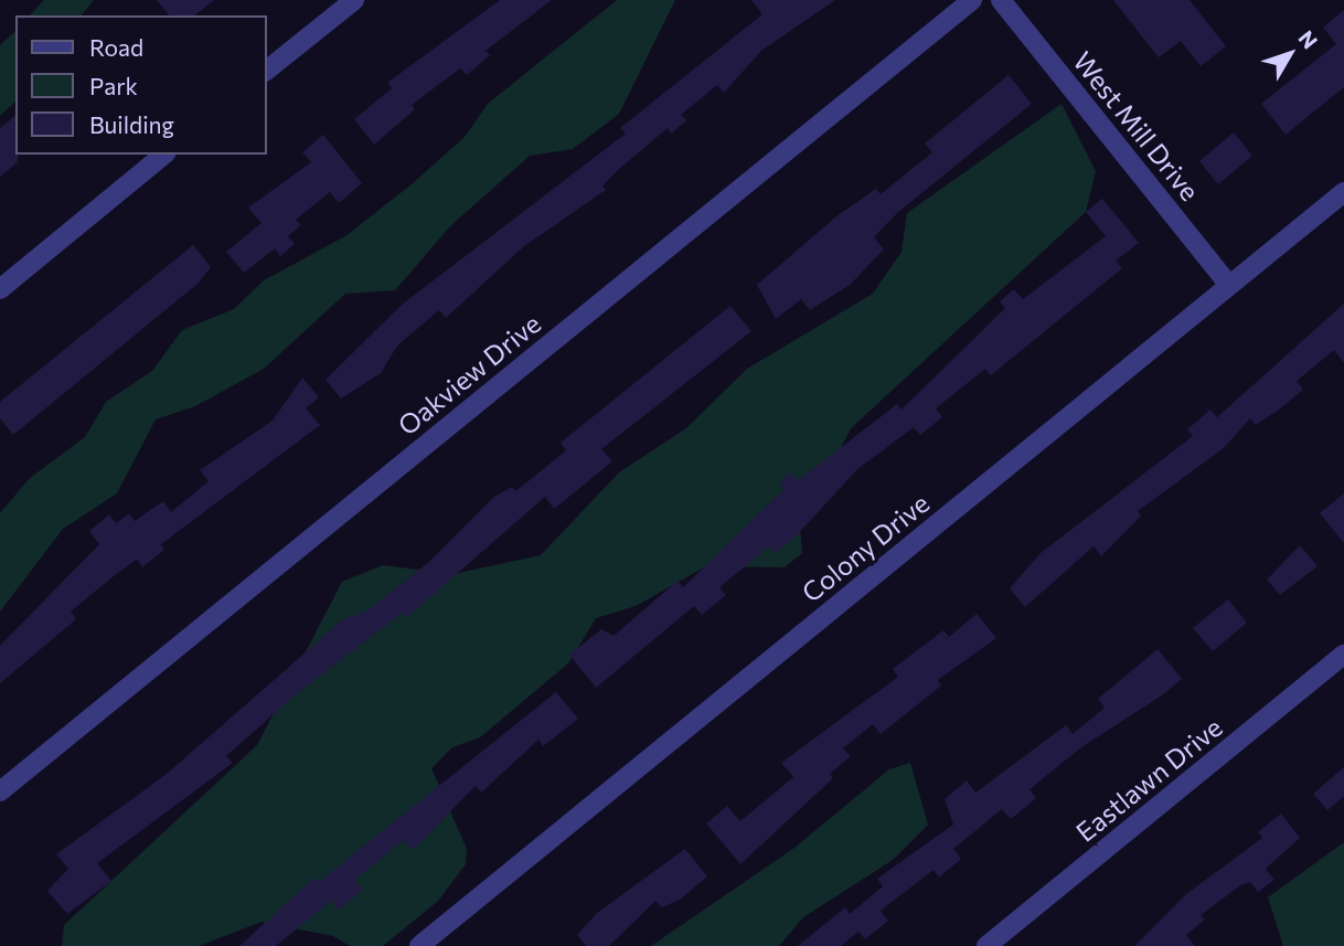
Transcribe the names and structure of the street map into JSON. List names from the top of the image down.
{
  "streets": {
    "street": [
      "West Mill Drive",
      "Oakview Drive",
      "Colony Drive",
      "Eastlawn Drive"
    ]
  },
  "crossings": [
    ["West Mill Drive", "Colony Drive"]
  ],
  "legend": ["Road", "Park", "Building"],
  "north": "top right"
}
